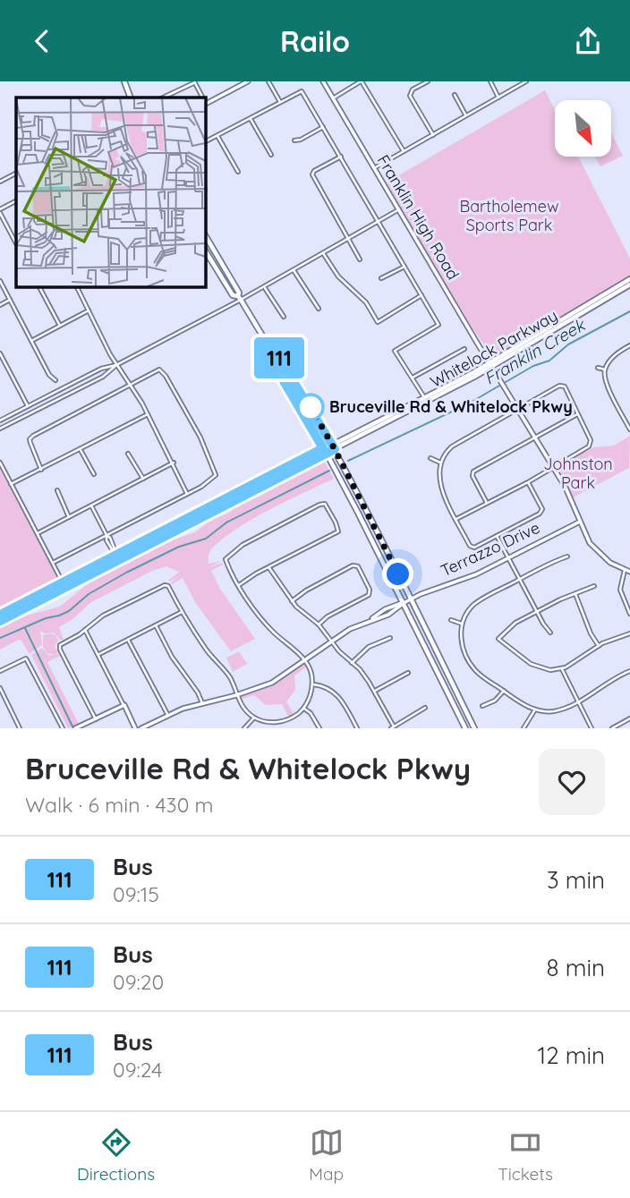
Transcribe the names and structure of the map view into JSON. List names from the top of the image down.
{
  "streets": {
    "main road": ["Whitelock Parkway"],
    "street": ["Franklin High Road", "Terrazzo Drive"]
  },
  "crossings": [
    ["Franklin High Road", "Whitelock Parkway"],
    ["Franklin High Road", "Terrazzo Drive"]
  ],
  "water": ["Franklin Creek"],
  "parks": ["Bartholemew Sports Park", "Johnston Park"],
  "places": ["Bruceville Rd & Whitelock Pkwy"],
  "lines": ["bus line 111"],
  "north": "bottom right",
  "page": {
    "header": "Railo",
    "on_map": "111",
    "heading": ["Bruceville Rd & Whitelock Pkwy", "Walk · 6 min · 430 m"],
    "list": [
      {
        "mark": "111",
        "name": "Bus",
        "note": "09:15",
        "value": "3 min"
      },
      {
        "mark": "111",
        "name": "Bus",
        "note": "09:20",
        "value": "8 min"
      },
      {
        "mark": "111",
        "name": "Bus",
        "note": "09:24",
        "value": "12 min"
      }
    ],
    "tabs": ["Directions", "Map", "Tickets"]
  }
}
